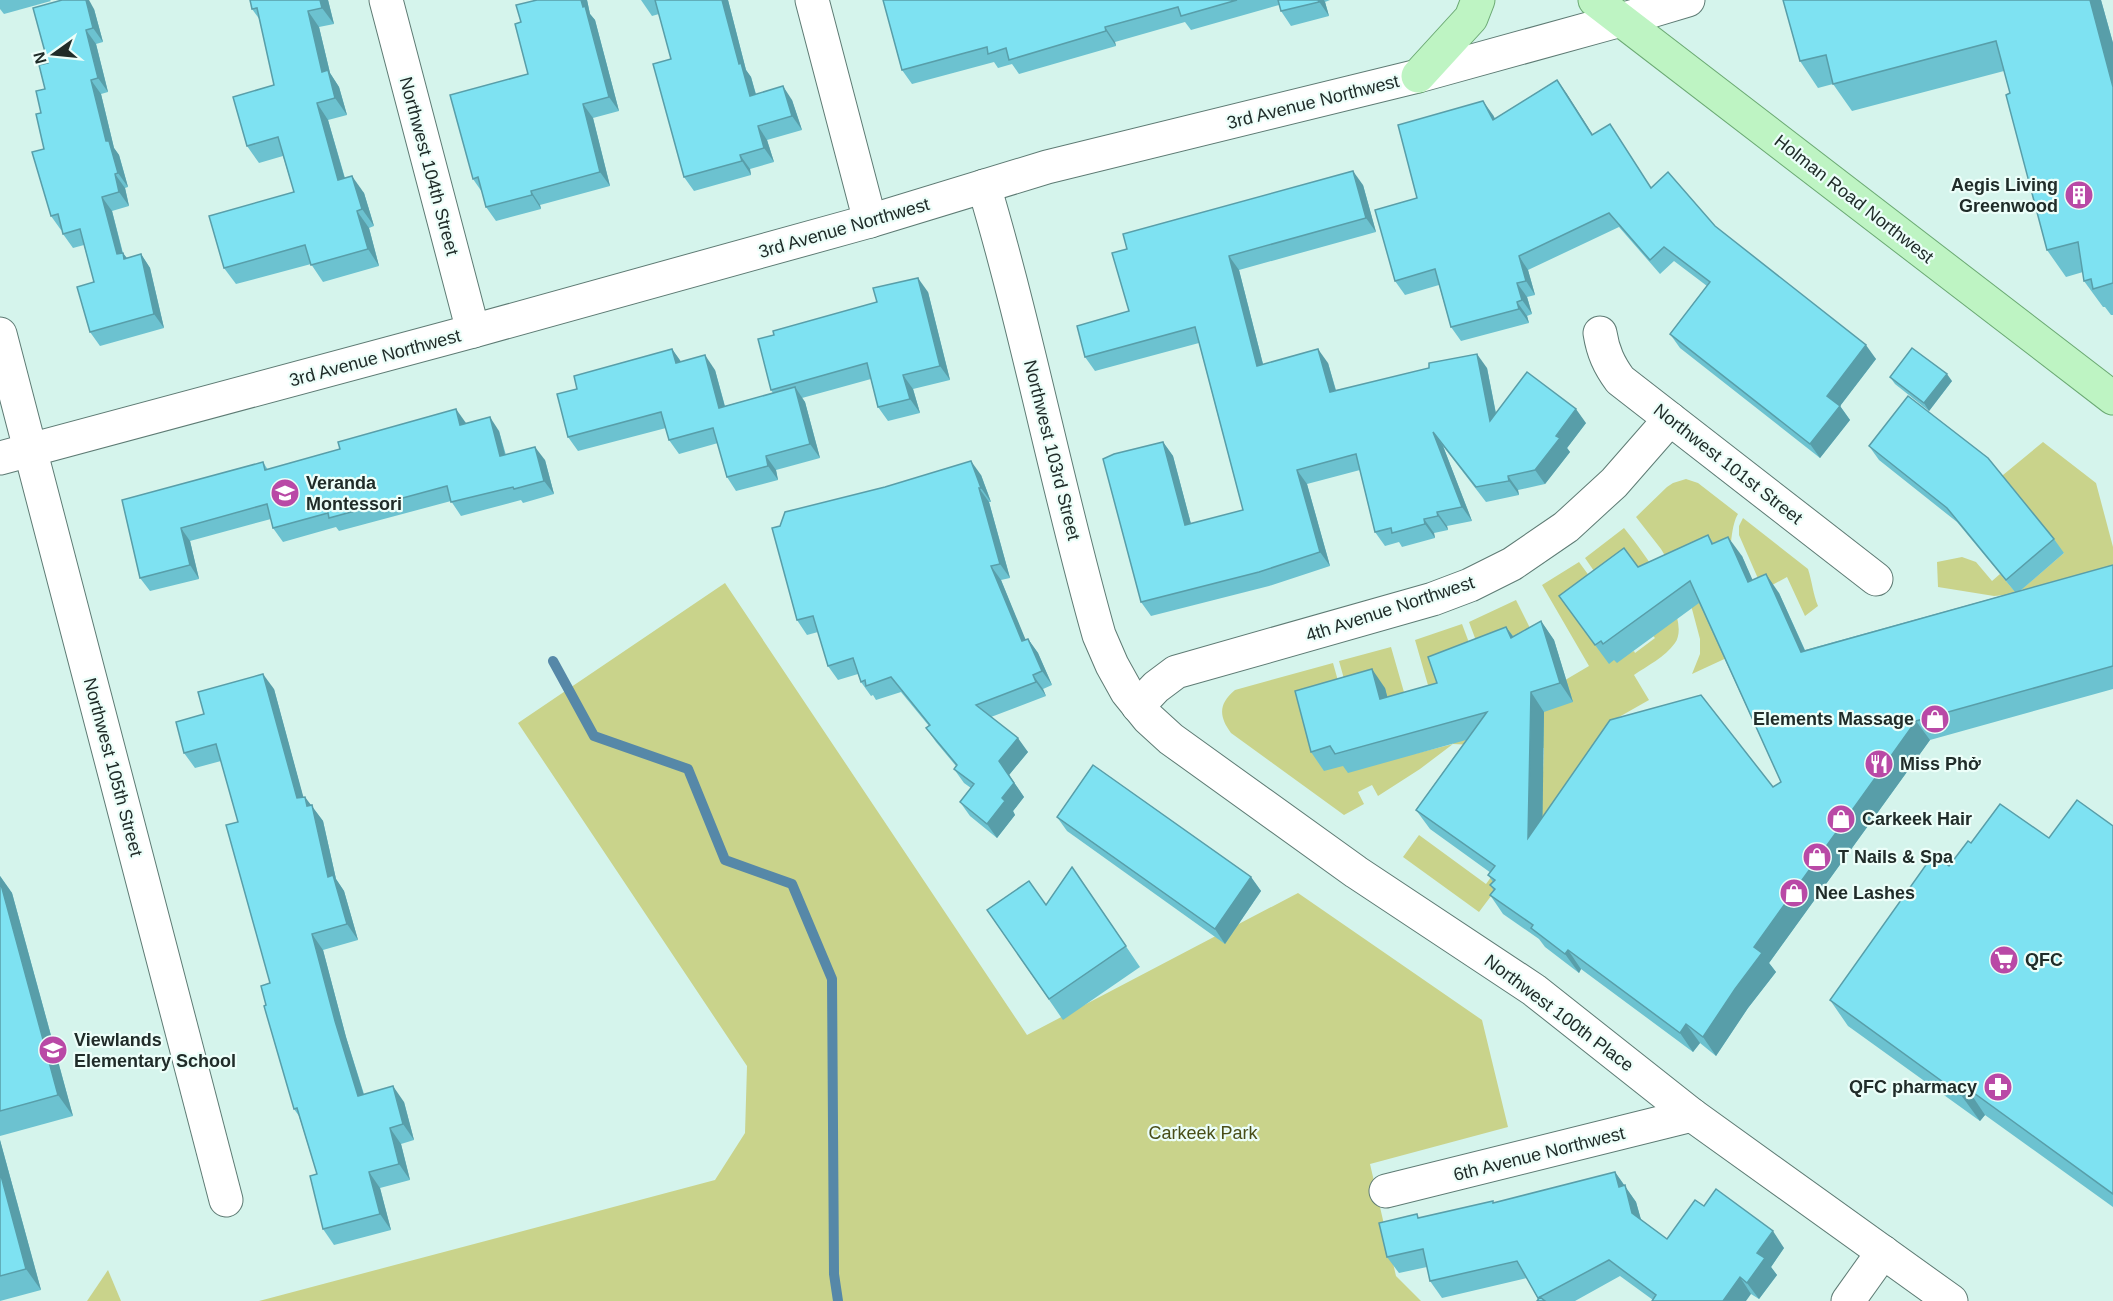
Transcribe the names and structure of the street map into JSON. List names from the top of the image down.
{
  "streets": {
    "main road": ["Holman Road Northwest"],
    "street": [
      "3rd Avenue Northwest",
      "Northwest 104th Street",
      "Northwest 103rd Street",
      "Northwest 101st Street",
      "4th Avenue Northwest",
      "Northwest 105th Street",
      "Northwest 100th Place",
      "6th Avenue Northwest"
    ]
  },
  "crossings": [
    ["3rd Avenue Northwest", "Northwest 104th Street"],
    ["3rd Avenue Northwest", "Holman Road Northwest"],
    ["3rd Avenue Northwest", "Northwest 103rd Street"],
    ["3rd Avenue Northwest", "Northwest 105th Street"],
    ["Northwest 103rd Street", "4th Avenue Northwest"],
    ["Northwest 103rd Street", "Northwest 100th Place"],
    ["Northwest 101st Street", "4th Avenue Northwest"],
    ["4th Avenue Northwest", "Northwest 100th Place"],
    ["Northwest 100th Place", "6th Avenue Northwest"]
  ],
  "parks": ["Carkeek Park"],
  "places": {
    "building": ["Aegis Living Greenwood"],
    "school or university": ["Veranda Montessori", "Viewlands Elementary School"],
    "shop": [
      "Elements Massage",
      "Carkeek Hair",
      "T Nails & Spa",
      "Nee Lashes"
    ],
    "restaurant": ["Miss Phở"],
    "supermarket": ["QFC"],
    "pharmacy": ["QFC pharmacy"]
  },
  "north": "left"
}
